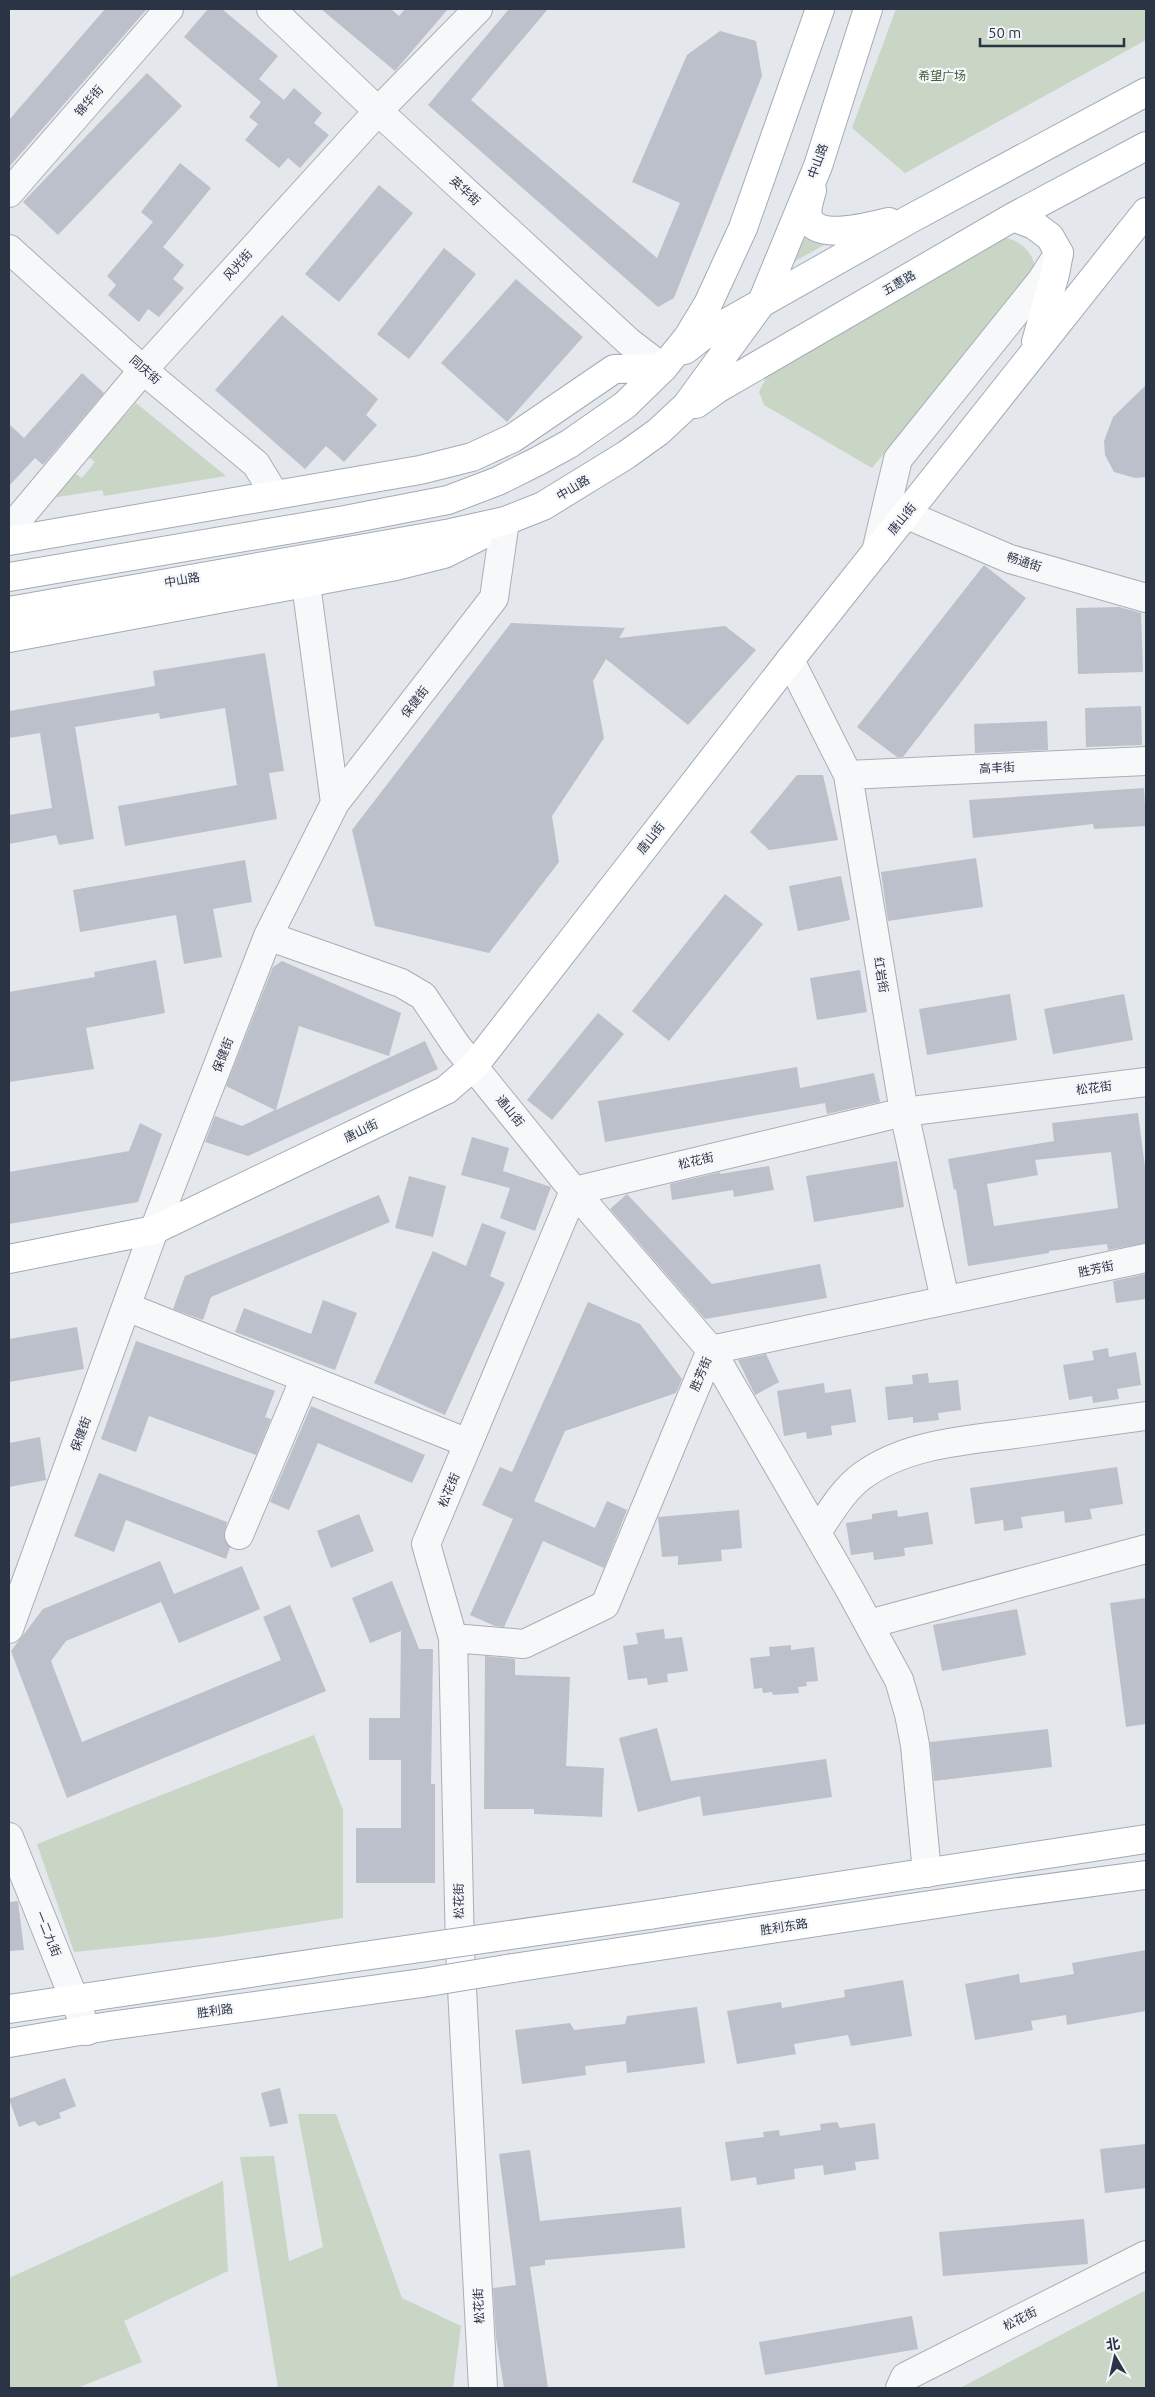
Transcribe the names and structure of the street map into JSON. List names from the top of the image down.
{
  "streets": {
    "main road": [
      "中山路",
      "五惠路",
      "唐山街",
      "胜利东路",
      "胜利路"
    ],
    "street": [
      "锦华街",
      "英华街",
      "风光街",
      "同庆街",
      "畅通街",
      "保健街",
      "高丰街",
      "红岩街",
      "松花街",
      "通山街",
      "胜芳街",
      "一二九街"
    ]
  },
  "crossings": [
    ["中山路", "五惠路"],
    ["中山路", "保健街"],
    ["英华街", "风光街"],
    ["风光街", "同庆街"],
    ["唐山街", "畅通街"],
    ["唐山街", "保健街"],
    ["唐山街", "红岩街"],
    ["唐山街", "通山街"],
    ["保健街", "通山街"],
    ["高丰街", "红岩街"],
    ["红岩街", "松花街"],
    ["红岩街", "胜芳街"],
    ["松花街", "通山街"],
    ["松花街", "胜芳街"],
    ["通山街", "胜芳街"],
    ["胜利东路", "胜利路"],
    ["一二九街", "胜利路"]
  ],
  "parks": ["希望广场"],
  "scale_bar": "50 m",
  "north": "top"
}
